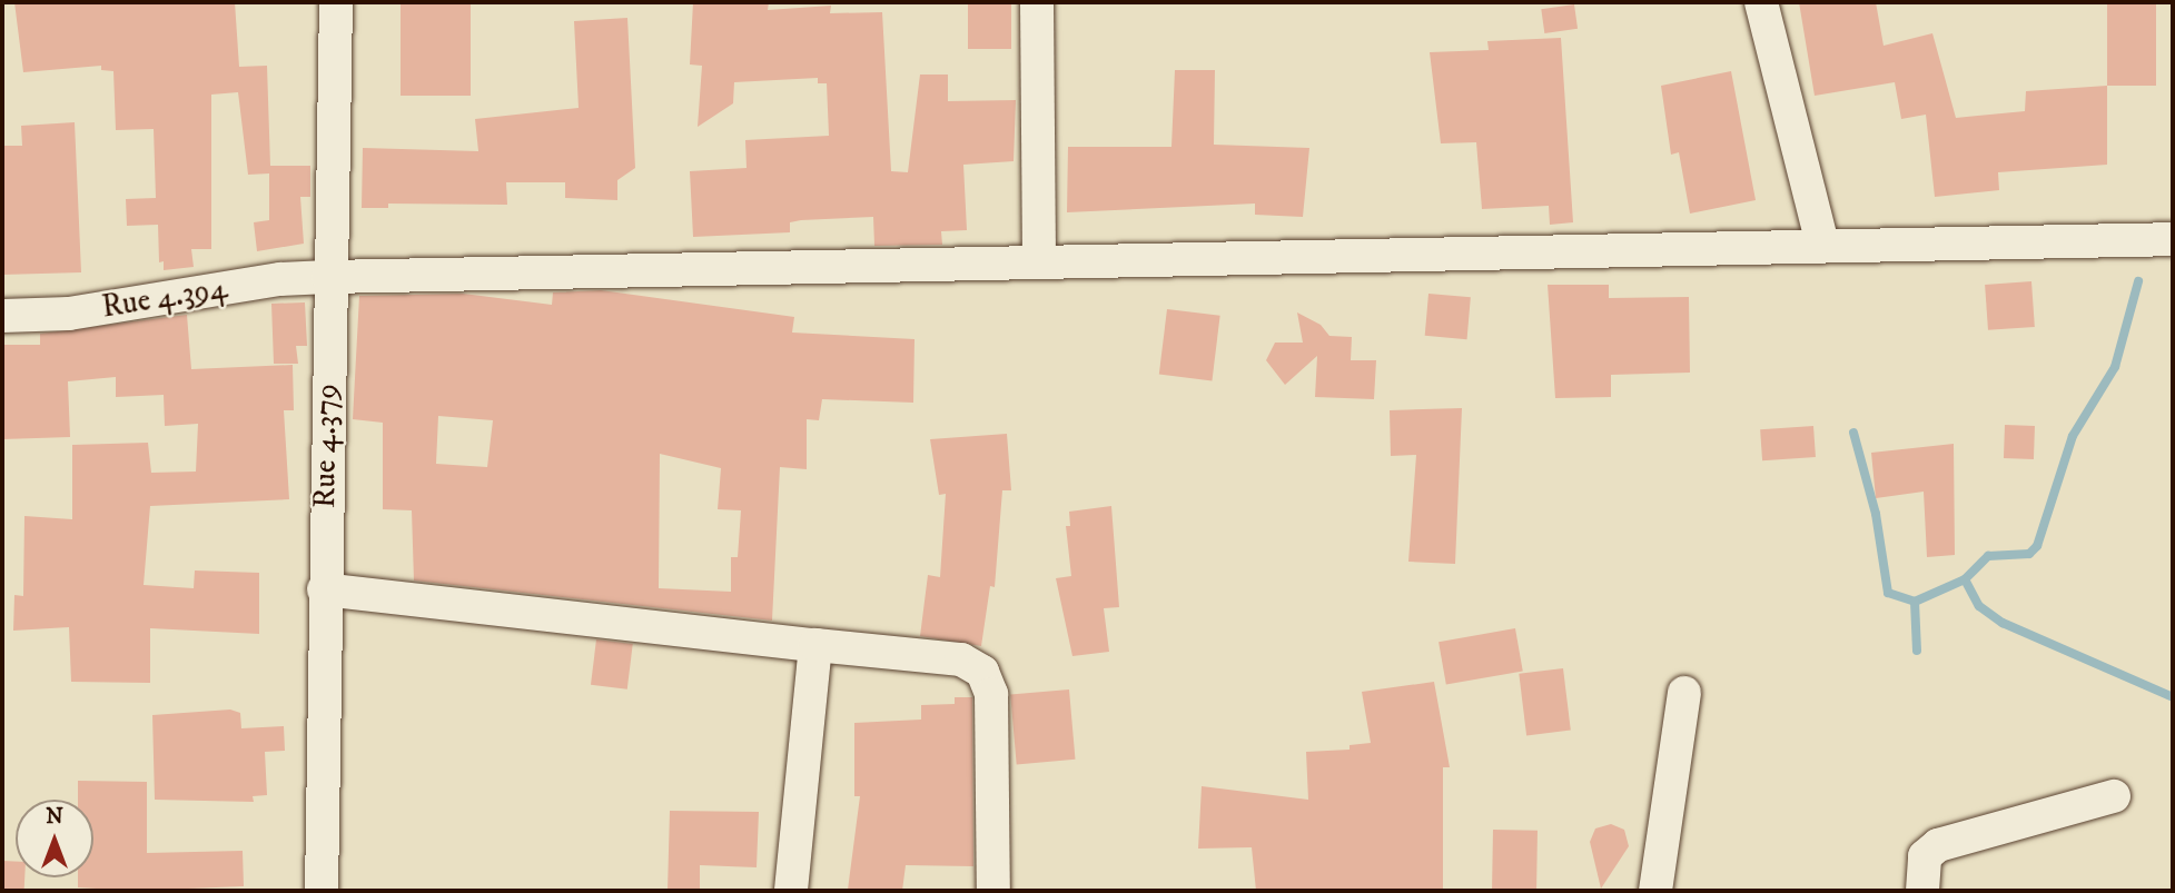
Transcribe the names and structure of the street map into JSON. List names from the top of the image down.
{
  "streets": {
    "street": ["Rue 4.394", "Rue 4.379"]
  },
  "crossings": [
    ["Rue 4.394", "Rue 4.379"]
  ],
  "north": "top"
}
